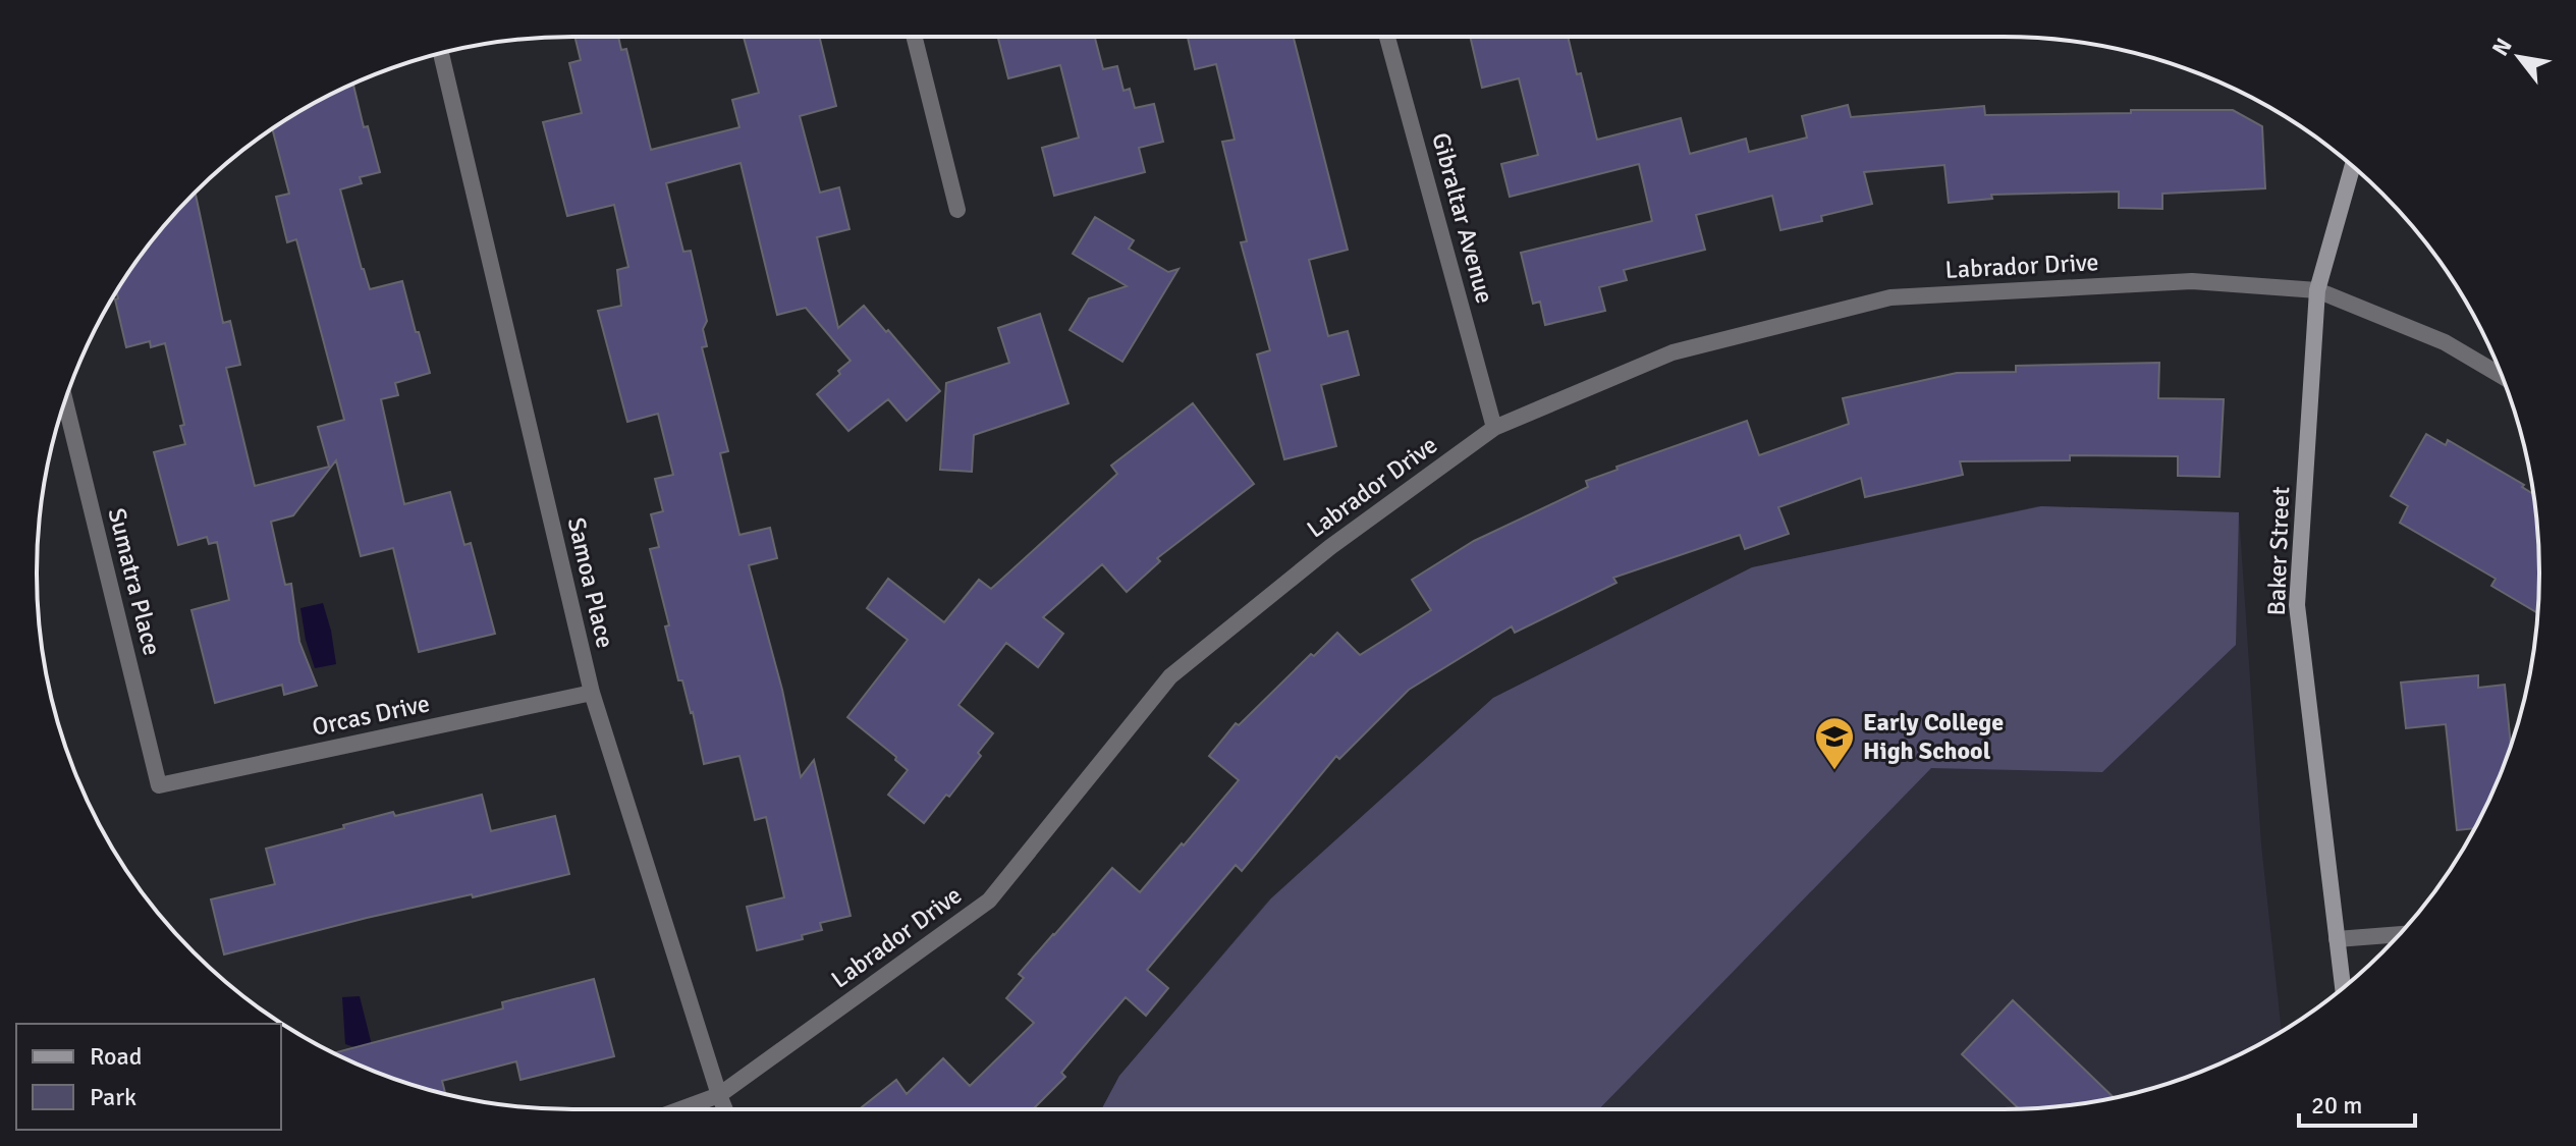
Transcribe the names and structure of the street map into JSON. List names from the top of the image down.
{
  "streets": {
    "street": [
      "Gibraltar Avenue",
      "Labrador Drive",
      "Baker Street",
      "Sumatra Place",
      "Samoa Place",
      "Orcas Drive"
    ]
  },
  "crossings": [
    ["Gibraltar Avenue", "Labrador Drive"],
    ["Labrador Drive", "Baker Street"],
    ["Labrador Drive", "Samoa Place"],
    ["Sumatra Place", "Orcas Drive"],
    ["Samoa Place", "Orcas Drive"]
  ],
  "places": {
    "school or university": ["Early College High School"]
  },
  "legend": ["Road", "Park"],
  "scale_bar": "20 m",
  "north": "top left"
}
